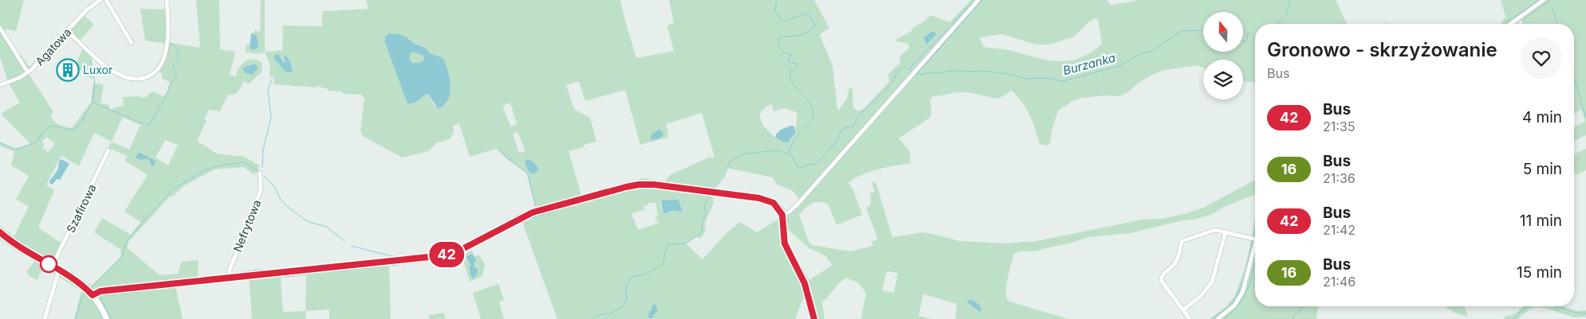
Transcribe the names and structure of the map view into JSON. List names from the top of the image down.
{
  "streets": {
    "street": ["Agatowa", "Szafirowa", "Nefrytowa"]
  },
  "water": ["Burzanka"],
  "places": {
    "building": ["Luxor"]
  },
  "lines": ["bus line 42"],
  "north": "top",
  "page": {
    "on_map": "42",
    "heading": ["Gronowo - skrzyżowanie", "Bus"],
    "list": [
      {
        "mark": "42",
        "name": "Bus",
        "note": "21:35",
        "value": "4 min"
      },
      {
        "mark": "16",
        "name": "Bus",
        "note": "21:36",
        "value": "5 min"
      },
      {
        "mark": "42",
        "name": "Bus",
        "note": "21:42",
        "value": "11 min"
      },
      {
        "mark": "16",
        "name": "Bus",
        "note": "21:46",
        "value": "15 min"
      }
    ]
  }
}
